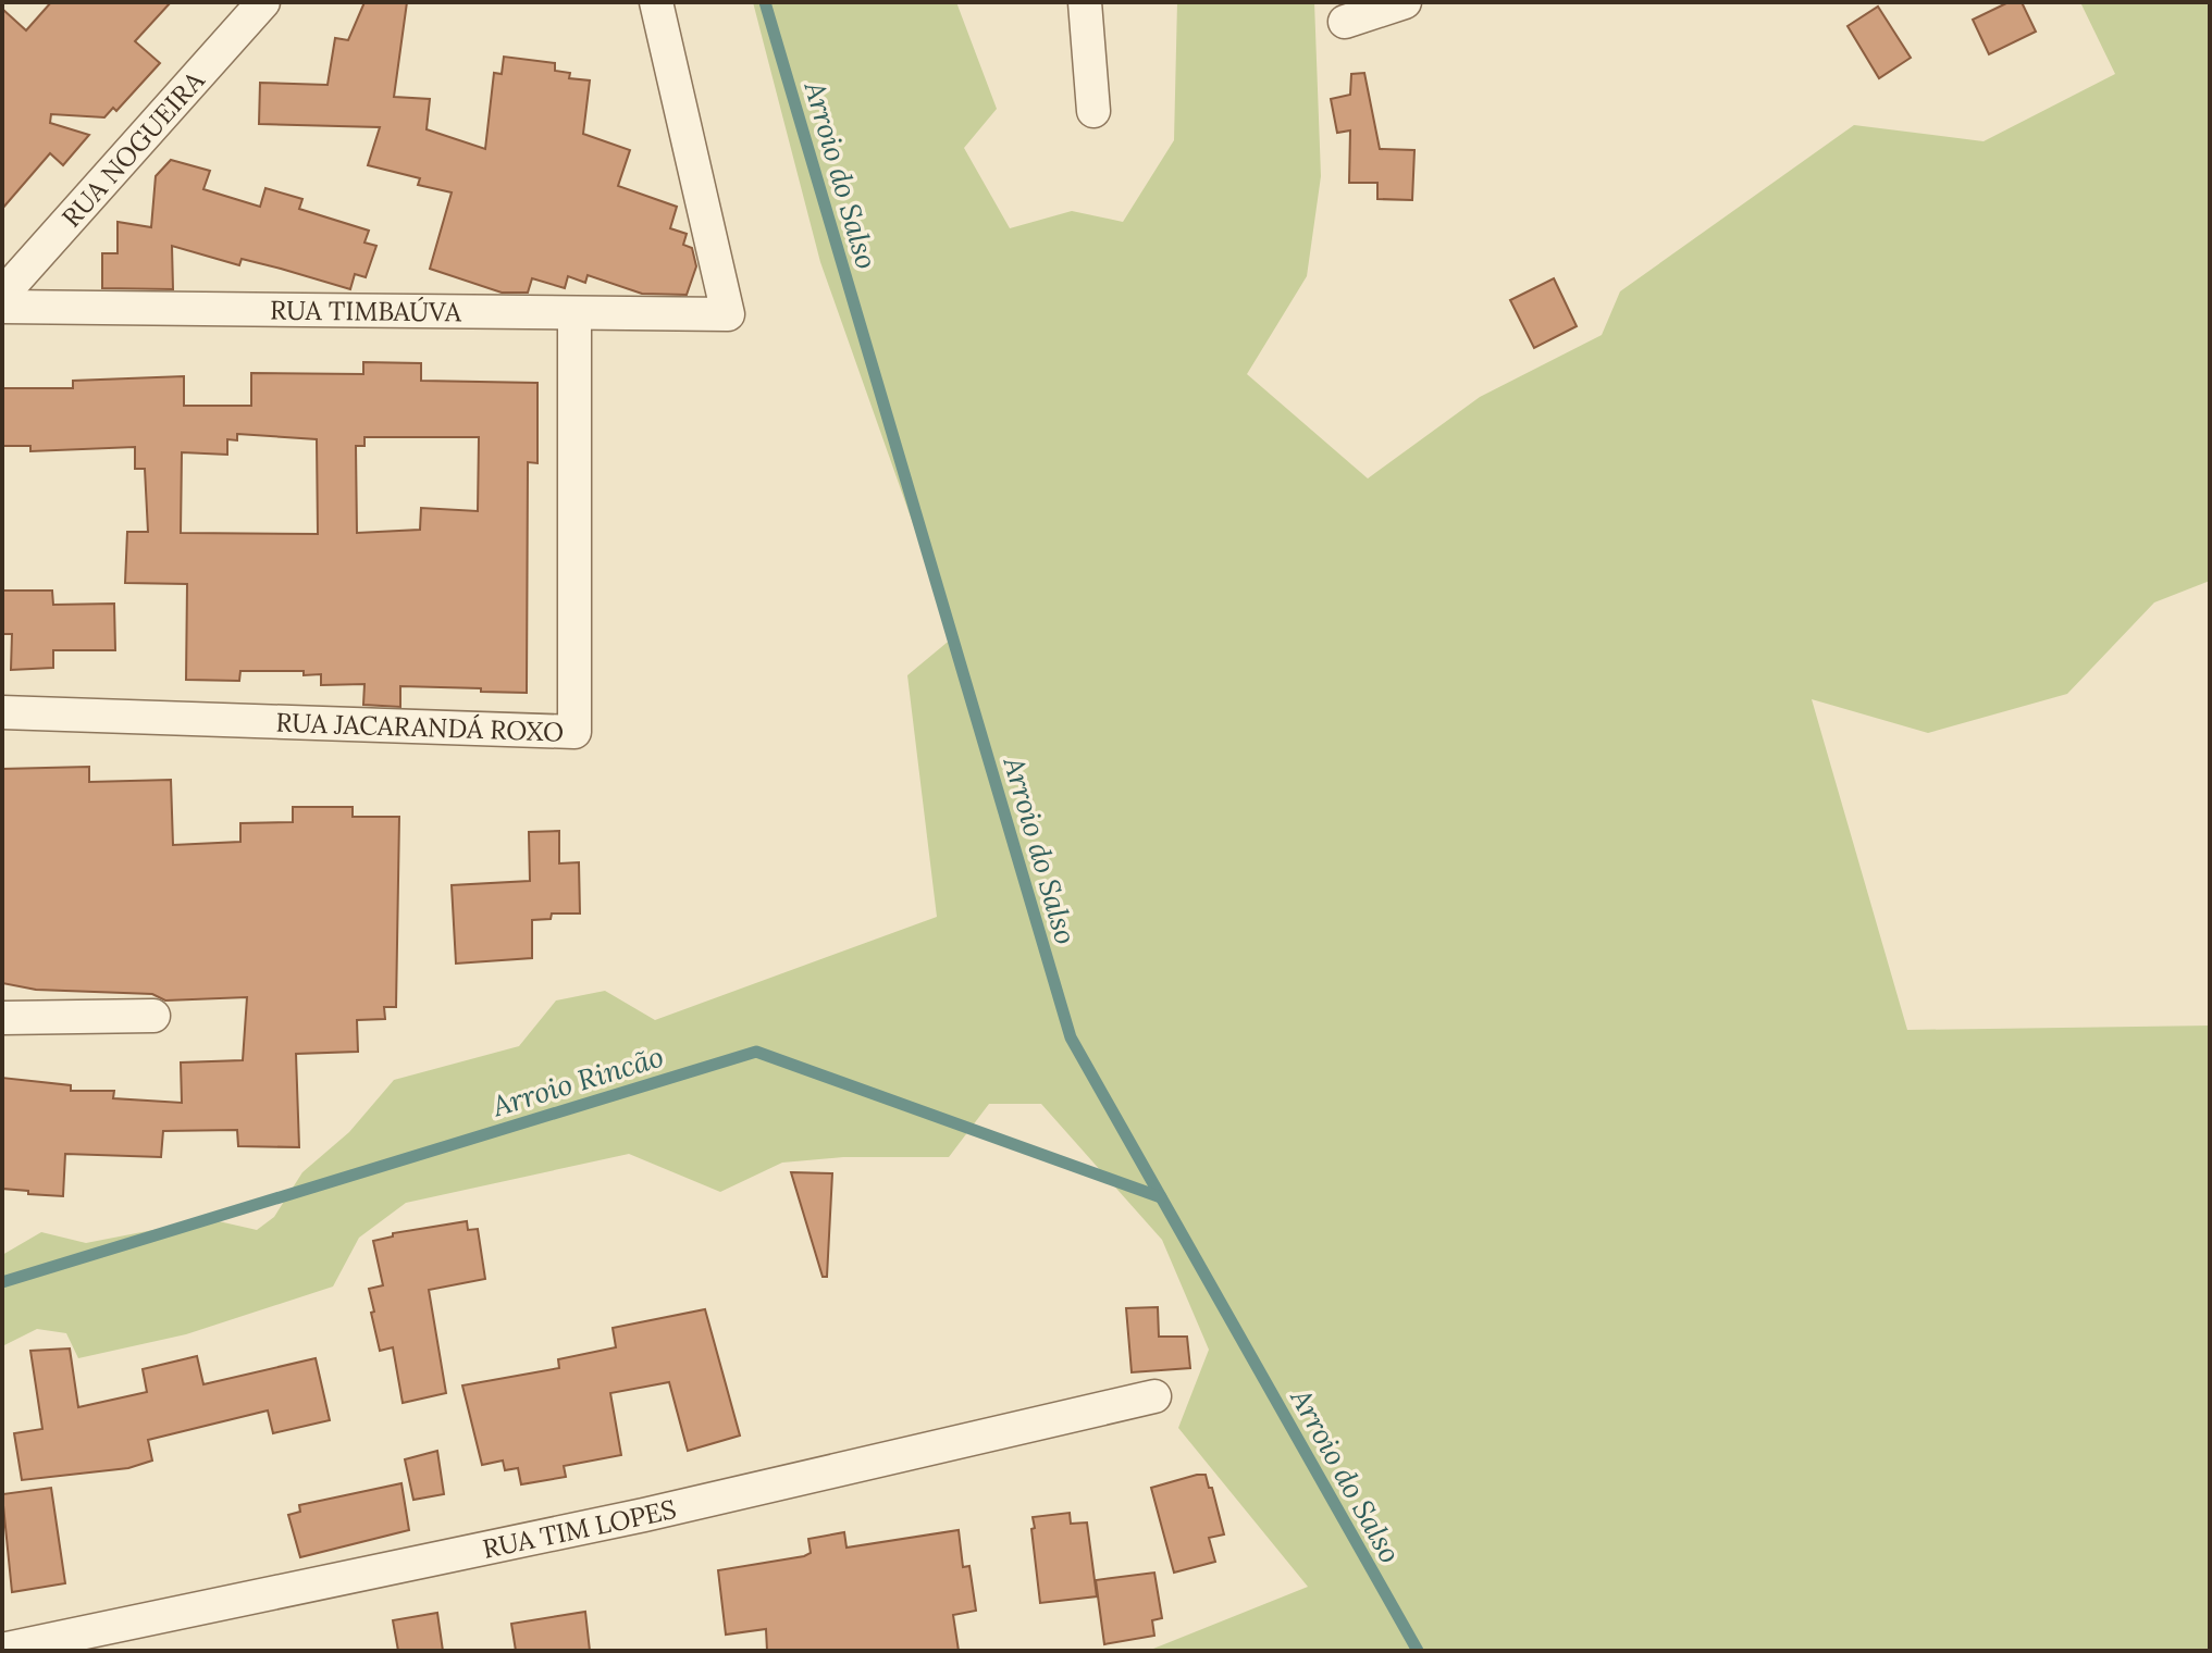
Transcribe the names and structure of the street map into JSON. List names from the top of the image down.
{
  "streets": {
    "street": [
      "RUA NOGUEIRA",
      "RUA TIMBAÚVA",
      "RUA JACARANDÁ ROXO",
      "RUA TIM LOPES"
    ]
  },
  "crossings": [
    ["RUA TIMBAÚVA", "RUA JACARANDÁ ROXO"]
  ],
  "water": ["Arroio do Salso", "Arroio Rincão"]
}
